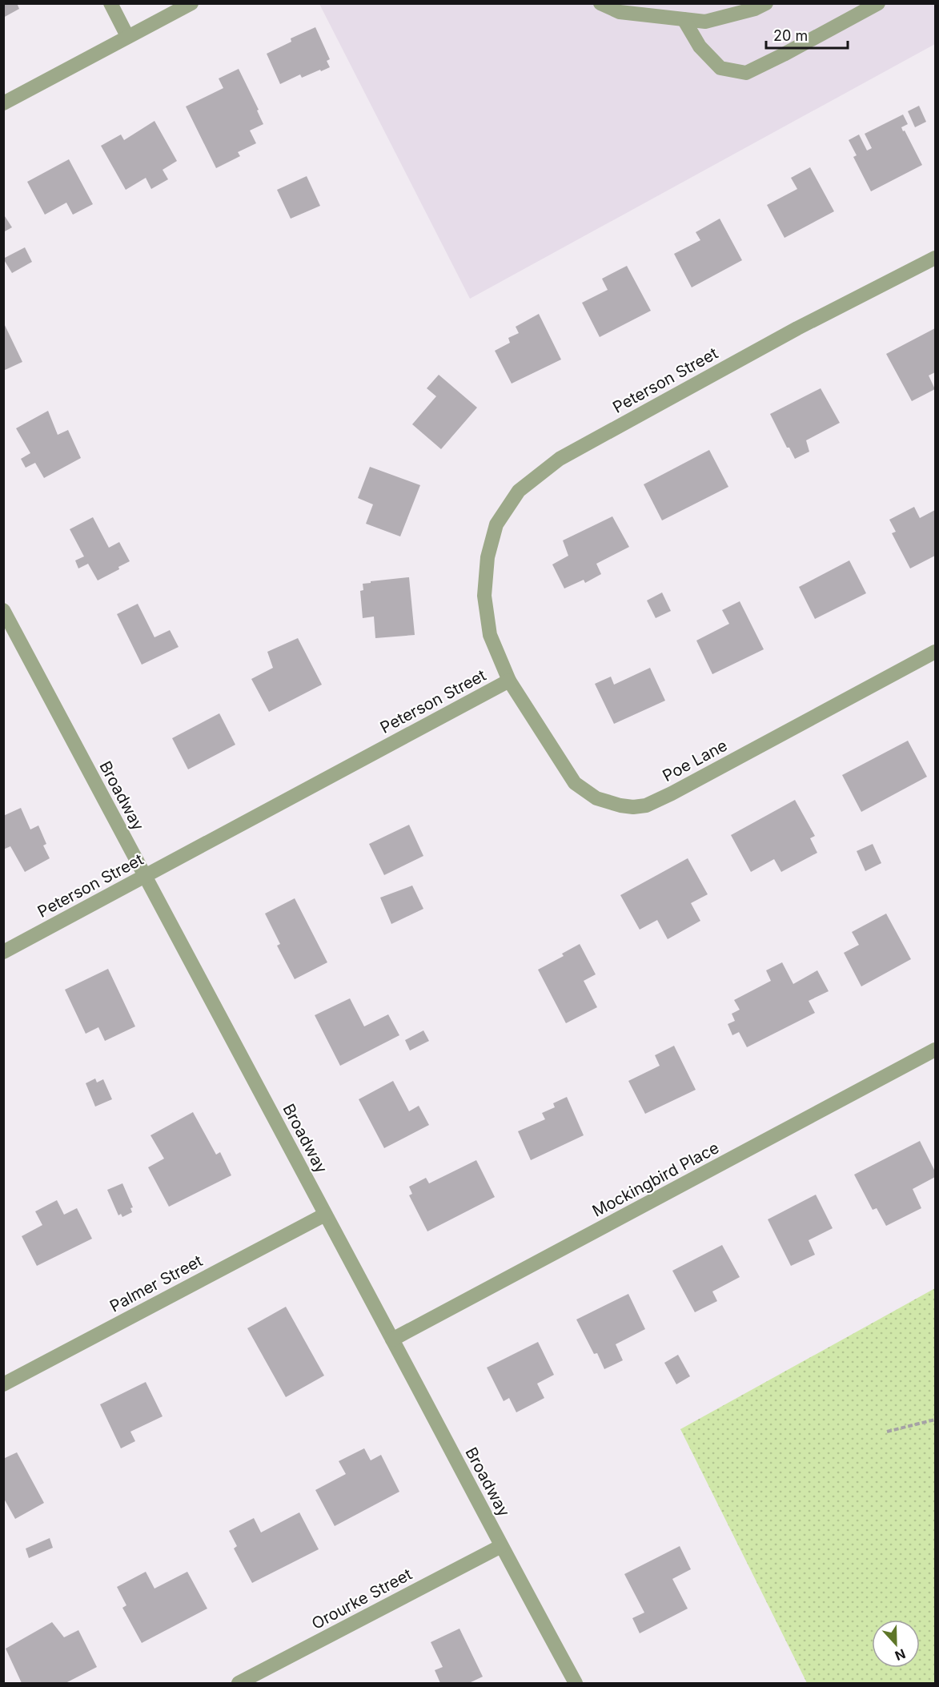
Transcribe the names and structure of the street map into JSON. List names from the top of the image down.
{
  "streets": {
    "street": [
      "Peterson Street",
      "Poe Lane",
      "Broadway",
      "Mockingbird Place",
      "Palmer Street",
      "Orourke Street"
    ]
  },
  "crossings": [
    ["Peterson Street", "Poe Lane"],
    ["Peterson Street", "Broadway"],
    ["Broadway", "Mockingbird Place"],
    ["Broadway", "Palmer Street"],
    ["Broadway", "Orourke Street"]
  ],
  "scale_bar": "20 m",
  "north": "bottom"
}
